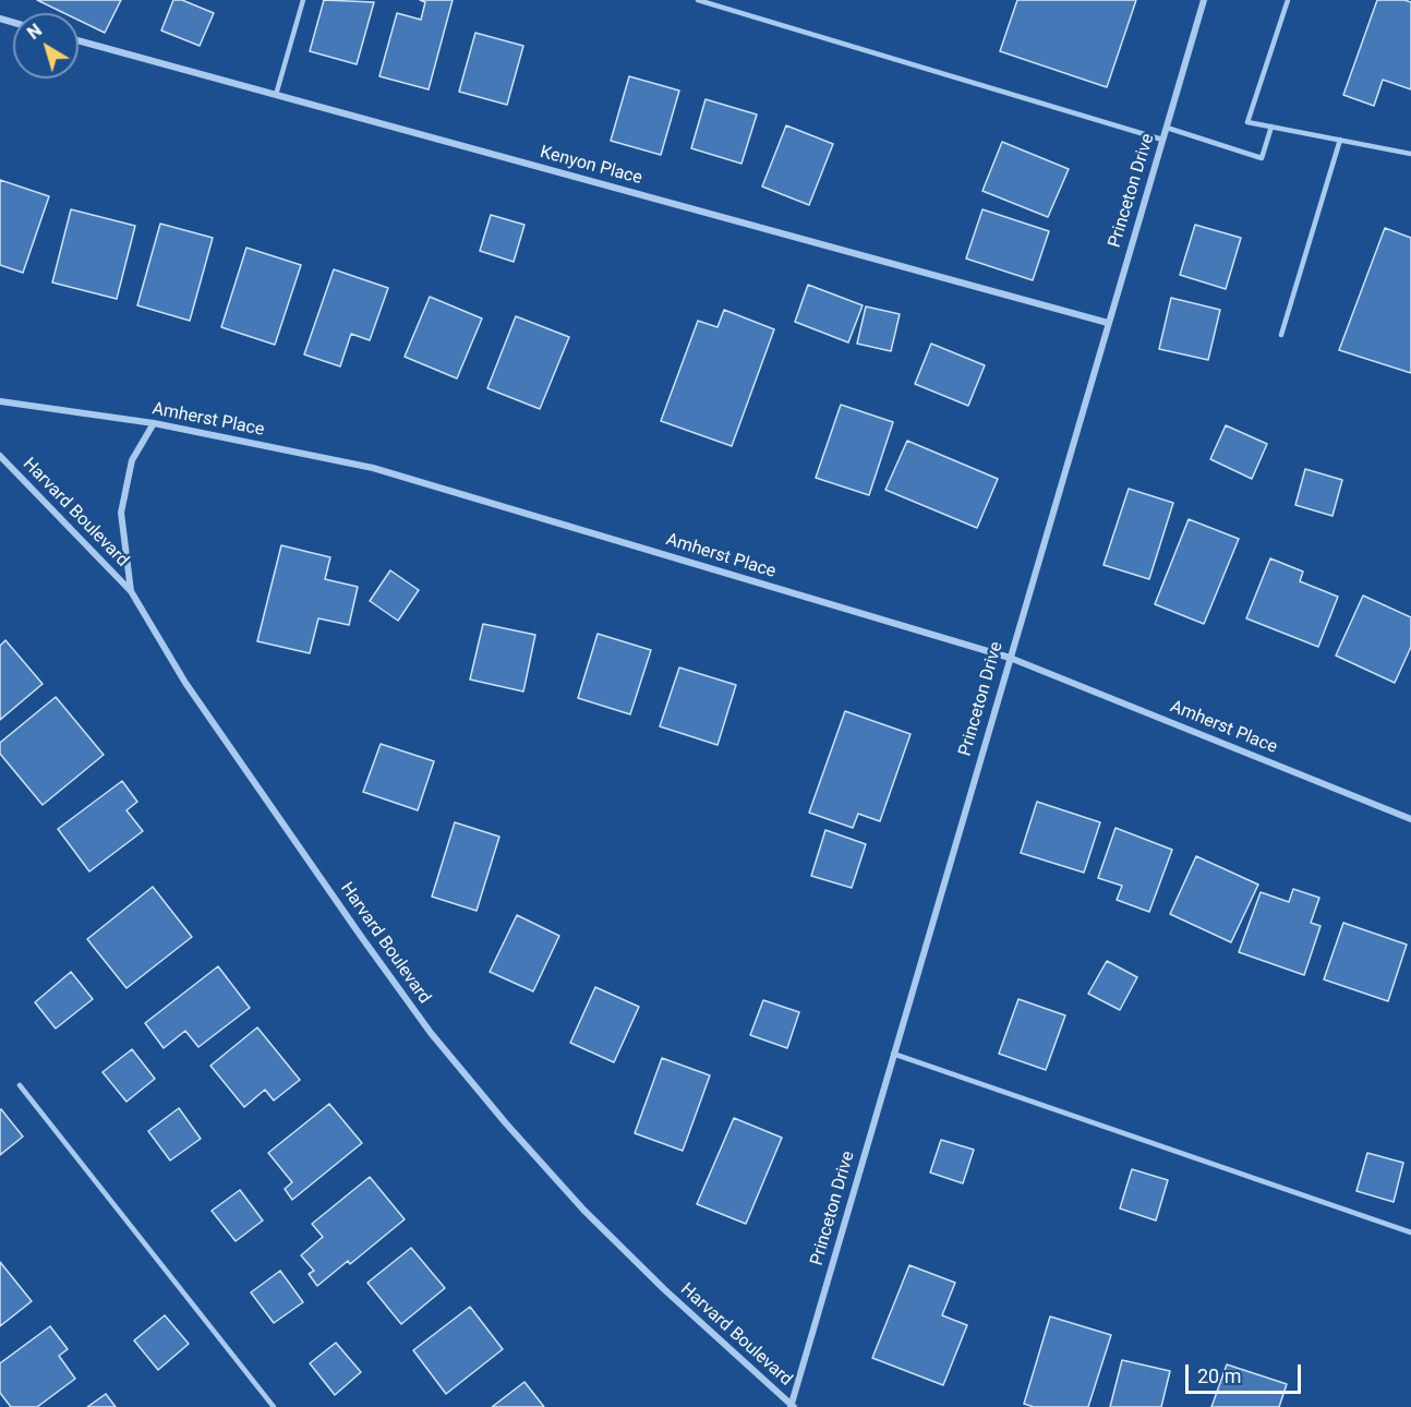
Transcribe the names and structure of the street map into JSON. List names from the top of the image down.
{
  "streets": {
    "street": [
      "Kenyon Place",
      "Princeton Drive",
      "Amherst Place",
      "Harvard Boulevard"
    ]
  },
  "crossings": [
    ["Kenyon Place", "Princeton Drive"],
    ["Princeton Drive", "Amherst Place"],
    ["Princeton Drive", "Harvard Boulevard"]
  ],
  "scale_bar": "20 m",
  "north": "top left"
}
